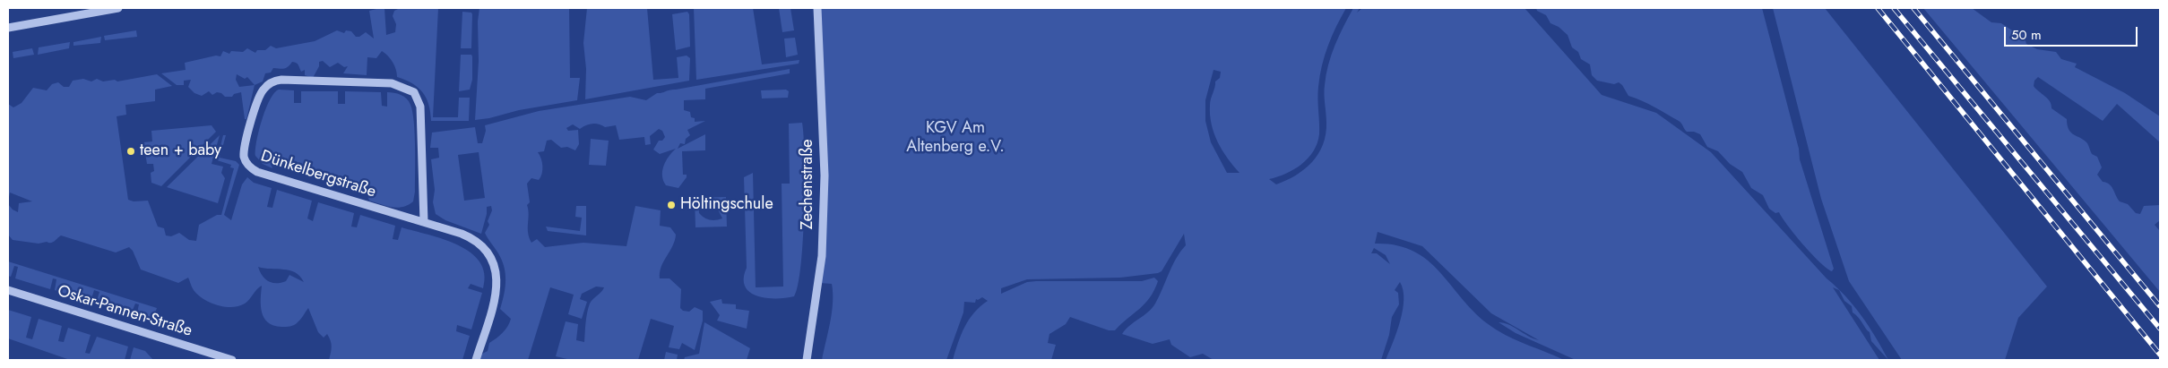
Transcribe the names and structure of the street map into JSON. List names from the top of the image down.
{
  "streets": {
    "street": ["Dünkelbergstraße", "Zechenstraße", "Oskar-Pannen-Straße"]
  },
  "parks": ["KGV Am Altenberg e.V."],
  "places": ["teen + baby", "Höltingschule"],
  "scale_bar": "50 m"
}
